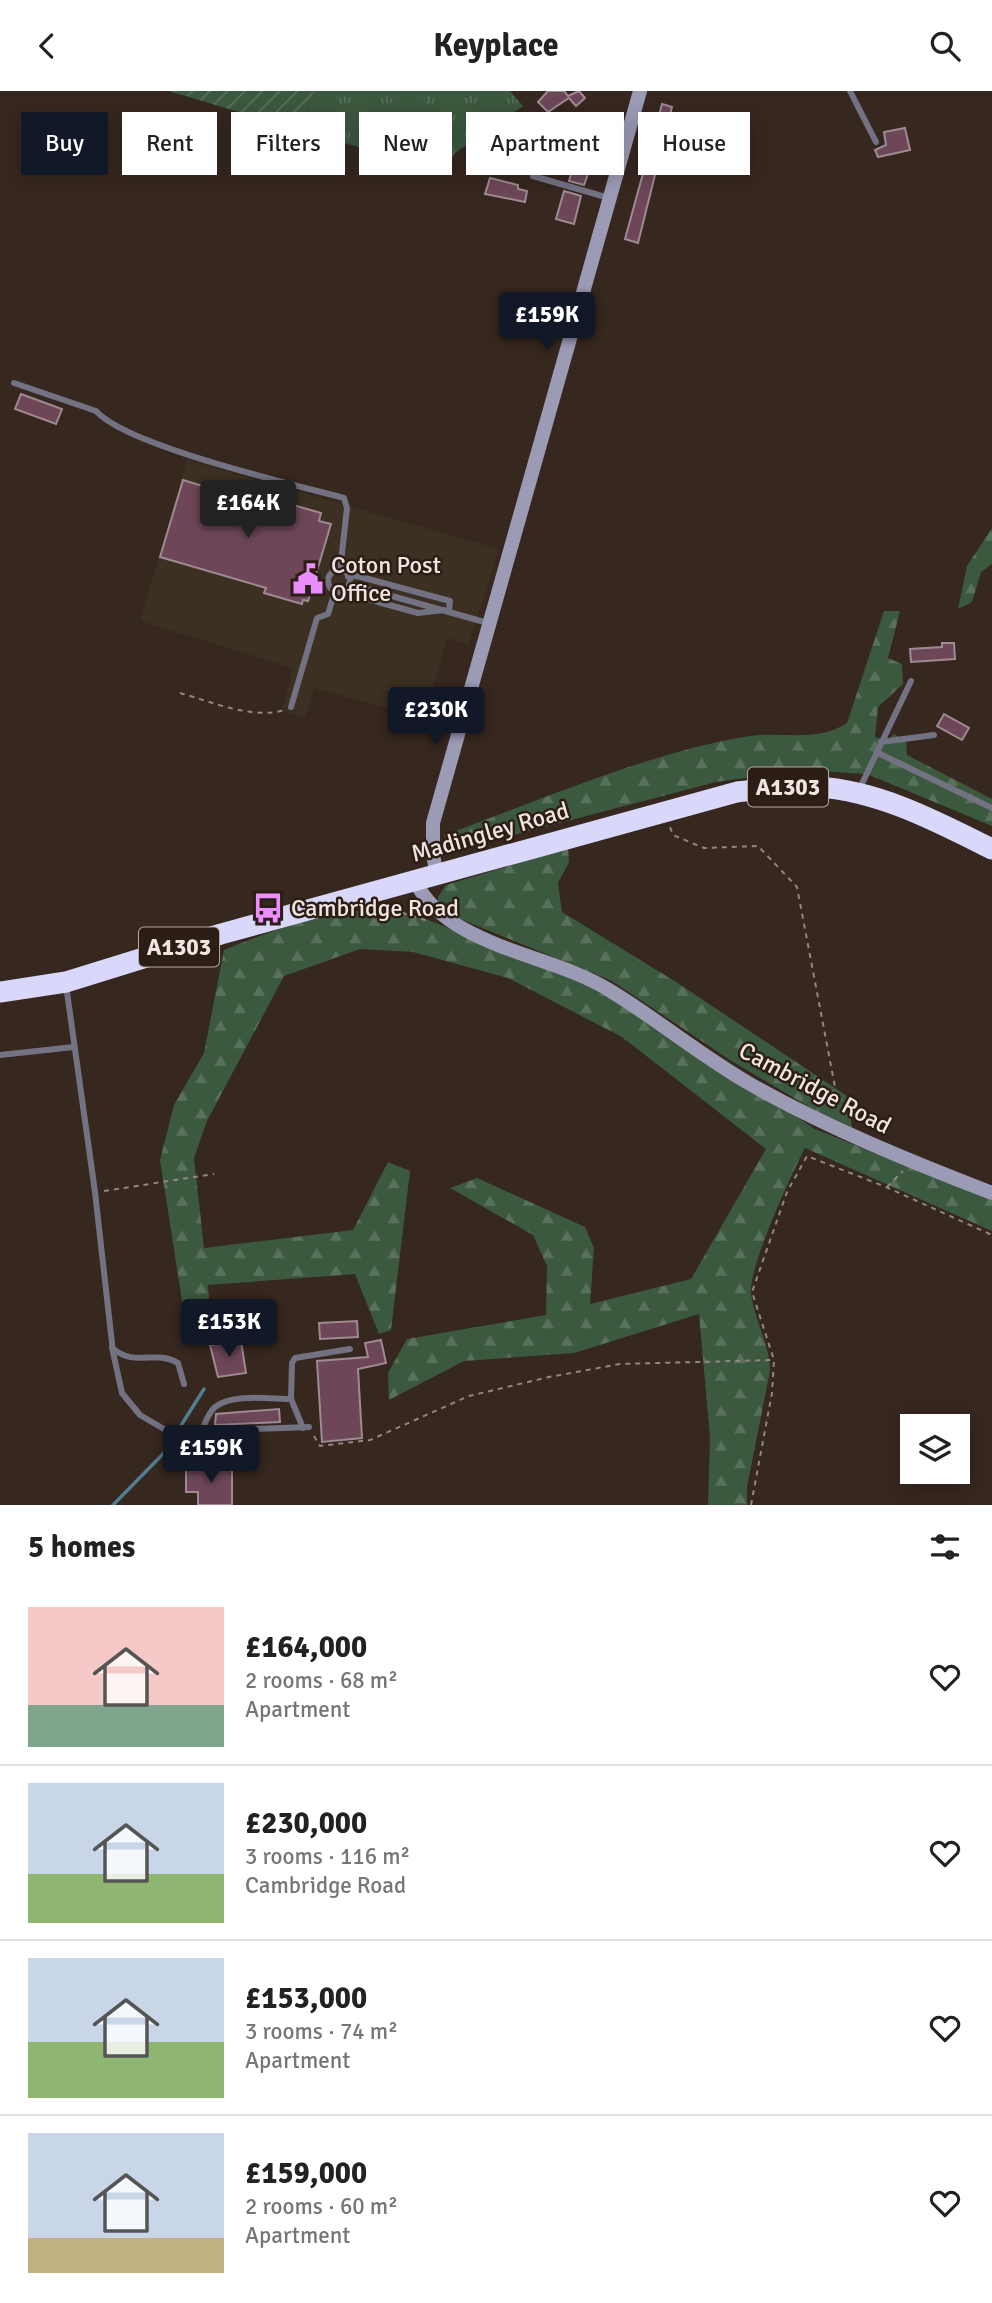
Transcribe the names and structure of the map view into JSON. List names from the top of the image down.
{
  "streets": {
    "highway": ["A1303", "Madingley Road"],
    "street": ["Cambridge Road"]
  },
  "crossings": [
    ["Madingley Road", "Cambridge Road"]
  ],
  "places": {
    "public building": ["Coton Post Office"],
    "bus stop": ["Cambridge Road"]
  },
  "page": {
    "header": "Keyplace",
    "chip": [
      "Buy",
      "Rent",
      "Filters",
      "New",
      "Apartment",
      "House"
    ],
    "price": [
      "£159K",
      "£164K",
      "£230K",
      "£153K",
      "£159K"
    ],
    "heading": "5 homes",
    "list": [
      {
        "name": "£164,000",
        "note": "2 rooms · 68 m² · Apartment"
      },
      {
        "name": "£230,000",
        "note": "3 rooms · 116 m² · Cambridge Road"
      },
      {
        "name": "£153,000",
        "note": "3 rooms · 74 m² · Apartment"
      },
      {
        "name": "£159,000",
        "note": "2 rooms · 60 m² · Apartment"
      }
    ]
  }
}
